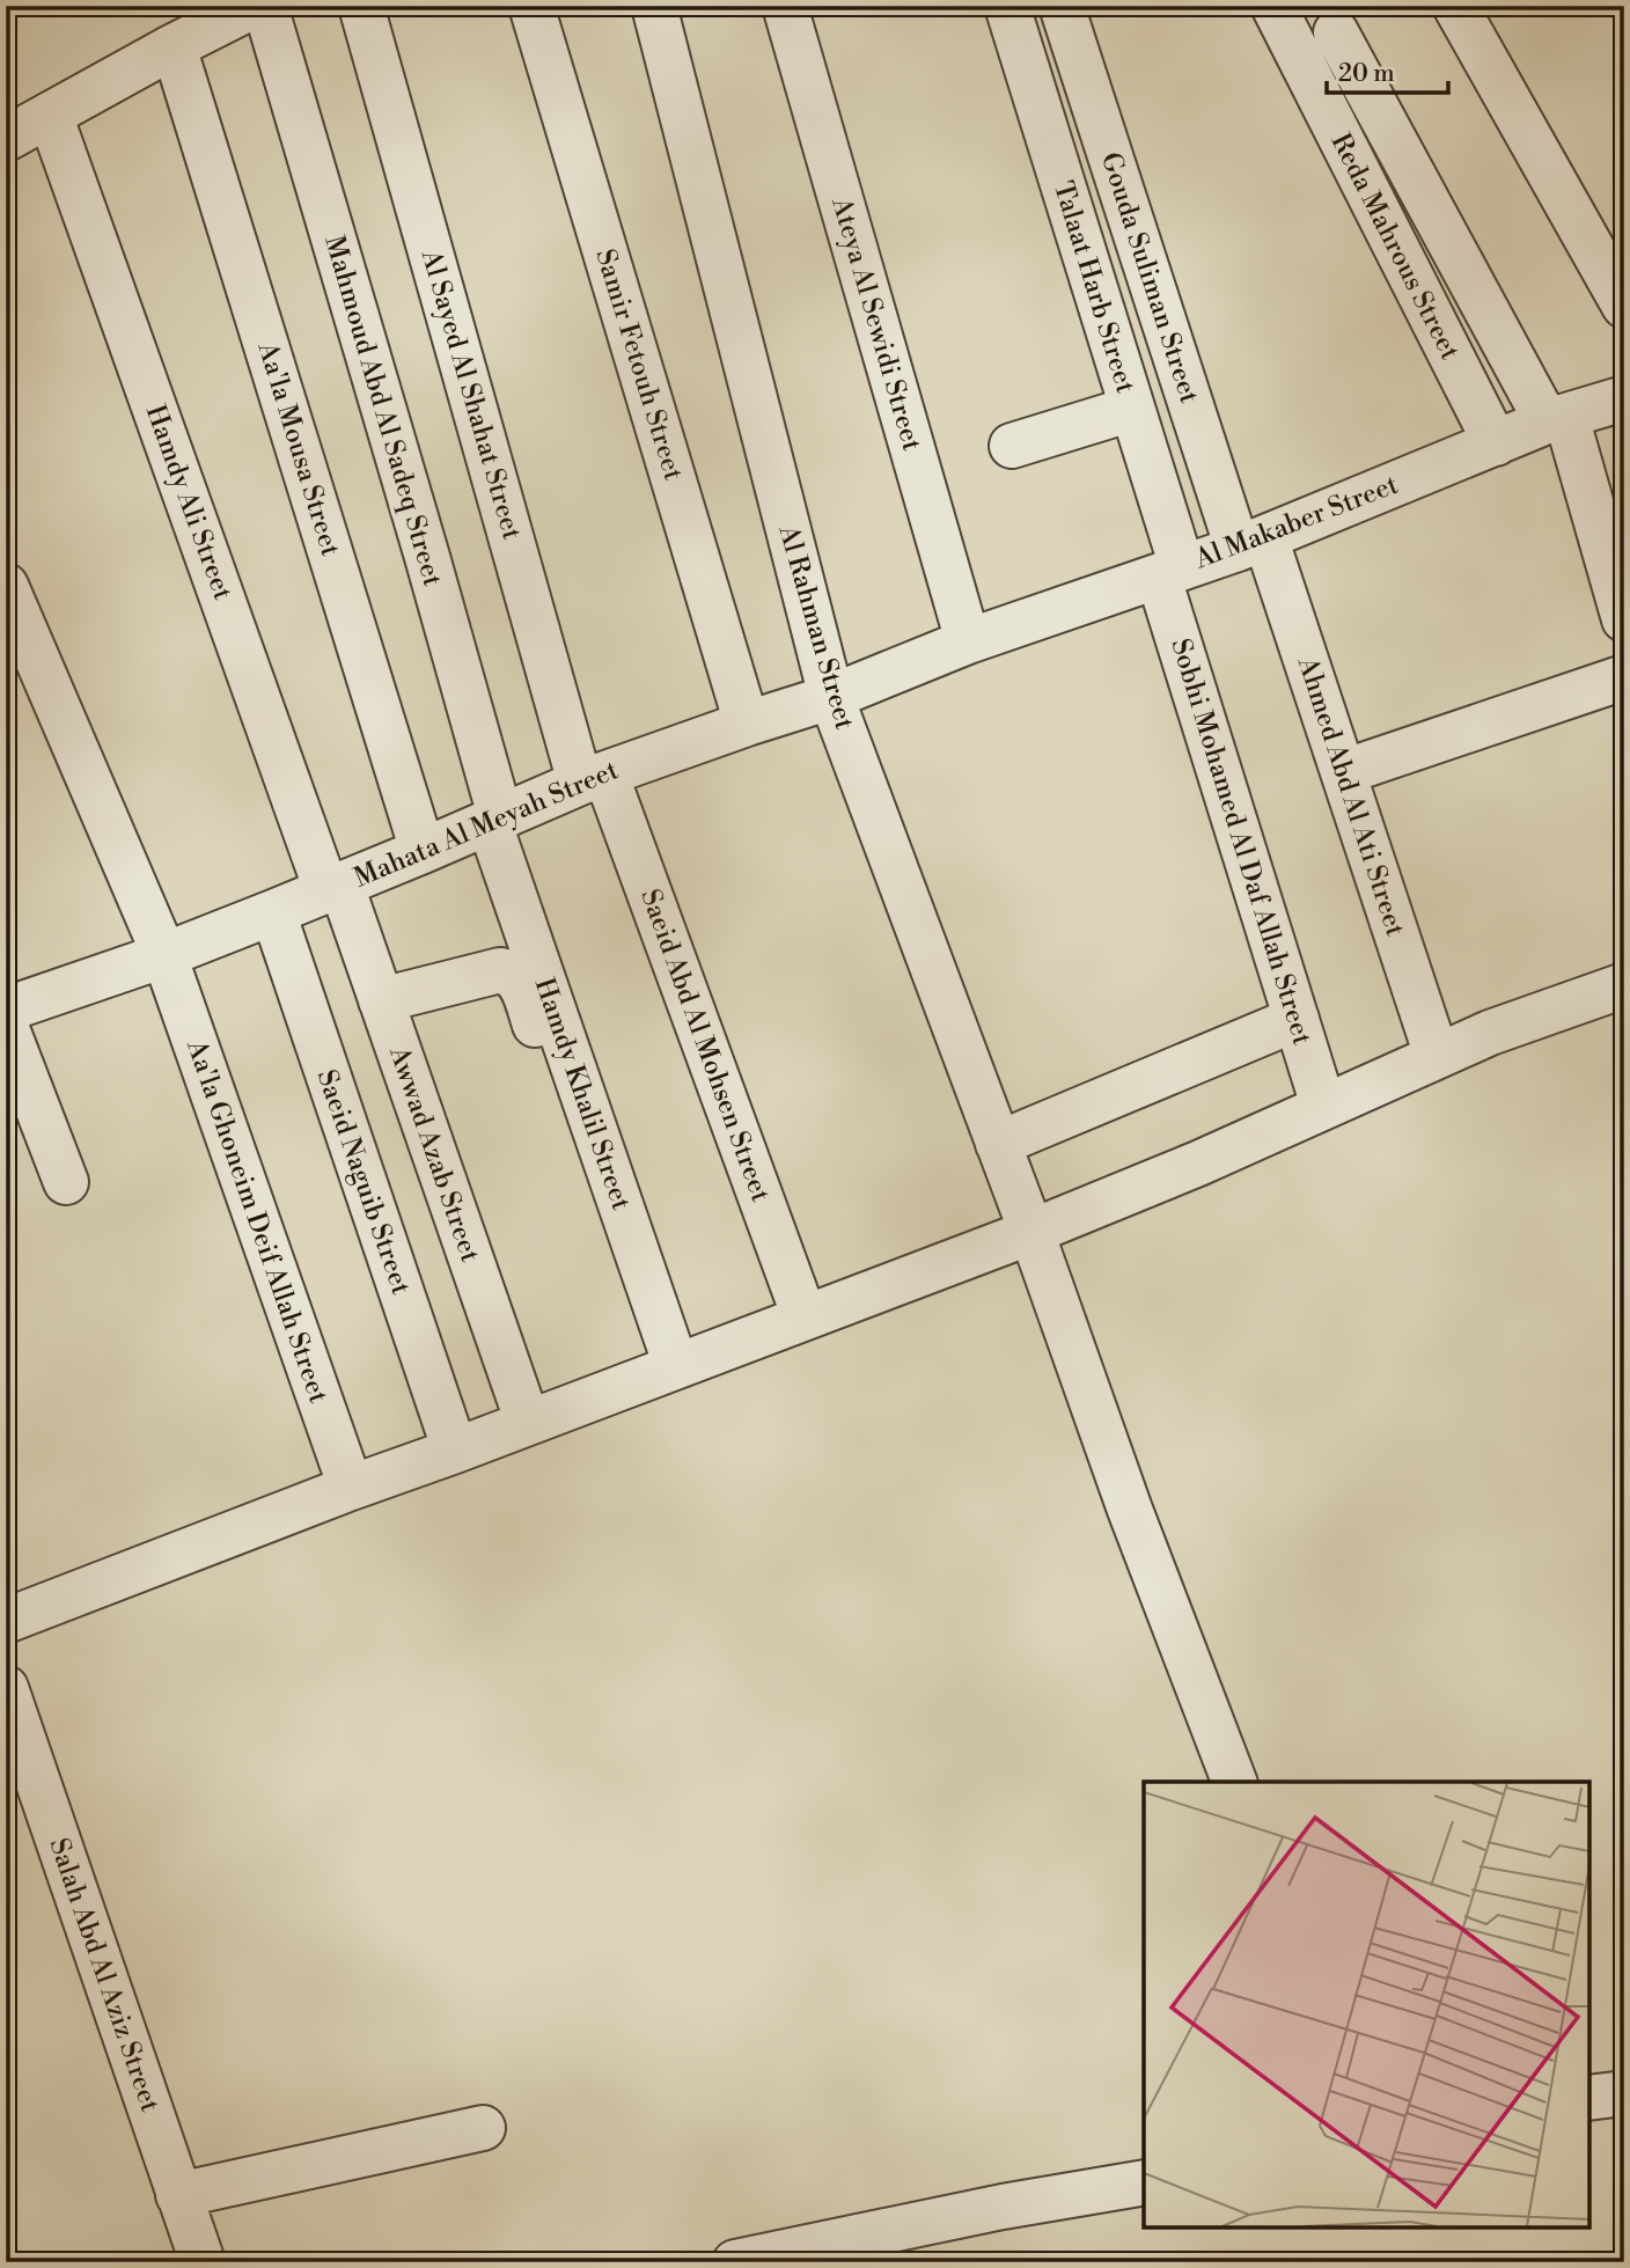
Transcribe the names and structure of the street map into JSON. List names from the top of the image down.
{
  "streets": {
    "street": [
      "Reda Mahrous Street",
      "Gouda Suliman Street",
      "Talaat Harb Street",
      "Ateya Al Sewidi Street",
      "Samir Fetouh Street",
      "Al Sayed Al Shahat Street",
      "Mahmoud Abd Al Sadeq Street",
      "Aa'la Mousa Street",
      "Hamdy Ali Street",
      "Al Makaber Street",
      "Al Rahman Street",
      "Ahmed Abd Al Ati Street",
      "Mahata Al Meyah Street",
      "Sobhi Mohamed Al Daf Allah Street",
      "Saeid Abd Al Mohsen Street",
      "Hamdy Khalil Street",
      "Awwad Azab Street",
      "Saeid Naguib Street",
      "Aa'la Ghoneim Deif Allah Street",
      "Salah Abd Al Aziz Street"
    ]
  },
  "crossings": [
    ["Reda Mahrous Street", "Al Makaber Street"],
    ["Gouda Suliman Street", "Al Makaber Street"],
    ["Gouda Suliman Street", "Ahmed Abd Al Ati Street"],
    ["Talaat Harb Street", "Al Makaber Street"],
    ["Talaat Harb Street", "Sobhi Mohamed Al Daf Allah Street"],
    ["Ateya Al Sewidi Street", "Al Makaber Street"],
    ["Ateya Al Sewidi Street", "Mahata Al Meyah Street"],
    ["Samir Fetouh Street", "Mahata Al Meyah Street"],
    ["Al Sayed Al Shahat Street", "Mahata Al Meyah Street"],
    ["Al Sayed Al Shahat Street", "Saeid Abd Al Mohsen Street"],
    ["Mahmoud Abd Al Sadeq Street", "Mahata Al Meyah Street"],
    ["Mahmoud Abd Al Sadeq Street", "Hamdy Khalil Street"],
    ["Aa'la Mousa Street", "Mahata Al Meyah Street"],
    ["Hamdy Ali Street", "Mahata Al Meyah Street"],
    ["Hamdy Ali Street", "Awwad Azab Street"],
    ["Al Makaber Street", "Ahmed Abd Al Ati Street"],
    ["Al Makaber Street", "Mahata Al Meyah Street"],
    ["Al Makaber Street", "Sobhi Mohamed Al Daf Allah Street"],
    ["Al Rahman Street", "Mahata Al Meyah Street"],
    ["Mahata Al Meyah Street", "Saeid Abd Al Mohsen Street"],
    ["Mahata Al Meyah Street", "Hamdy Khalil Street"],
    ["Mahata Al Meyah Street", "Awwad Azab Street"],
    ["Mahata Al Meyah Street", "Saeid Naguib Street"],
    ["Mahata Al Meyah Street", "Aa'la Ghoneim Deif Allah Street"]
  ],
  "scale_bar": "20 m"
}
